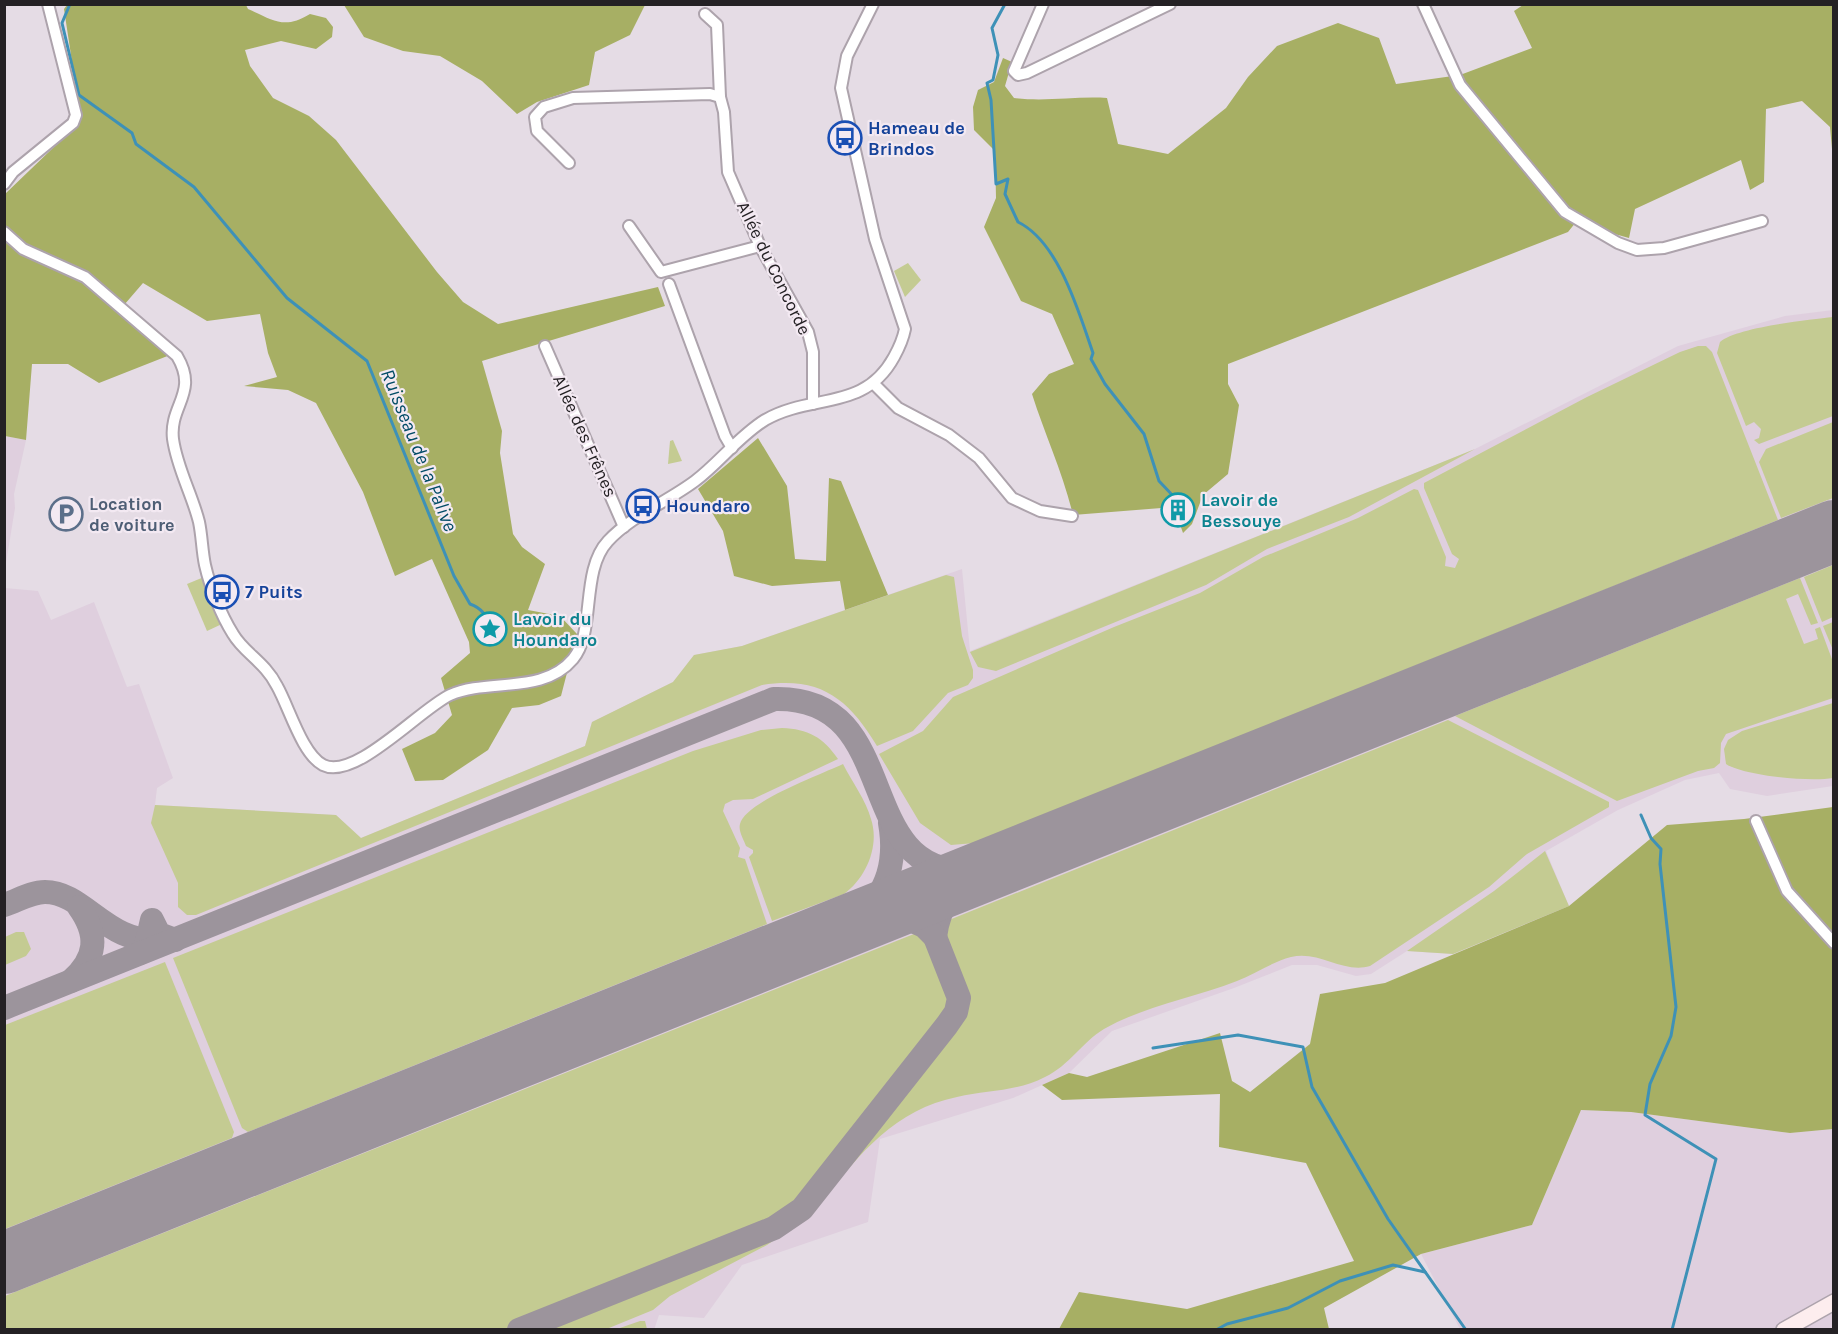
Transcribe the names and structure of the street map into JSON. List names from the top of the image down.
{
  "streets": {
    "street": ["Allée du Concorde", "Allée des Frênes"]
  },
  "water": ["Ruisseau de la Palive"],
  "places": {
    "bus stop": ["Hameau de Brindos", "Houndaro", "7 Puits"],
    "building": ["Lavoir de Bessouye"],
    "parking": ["Location de voiture"],
    "place": ["Lavoir du Houndaro"]
  }
}
